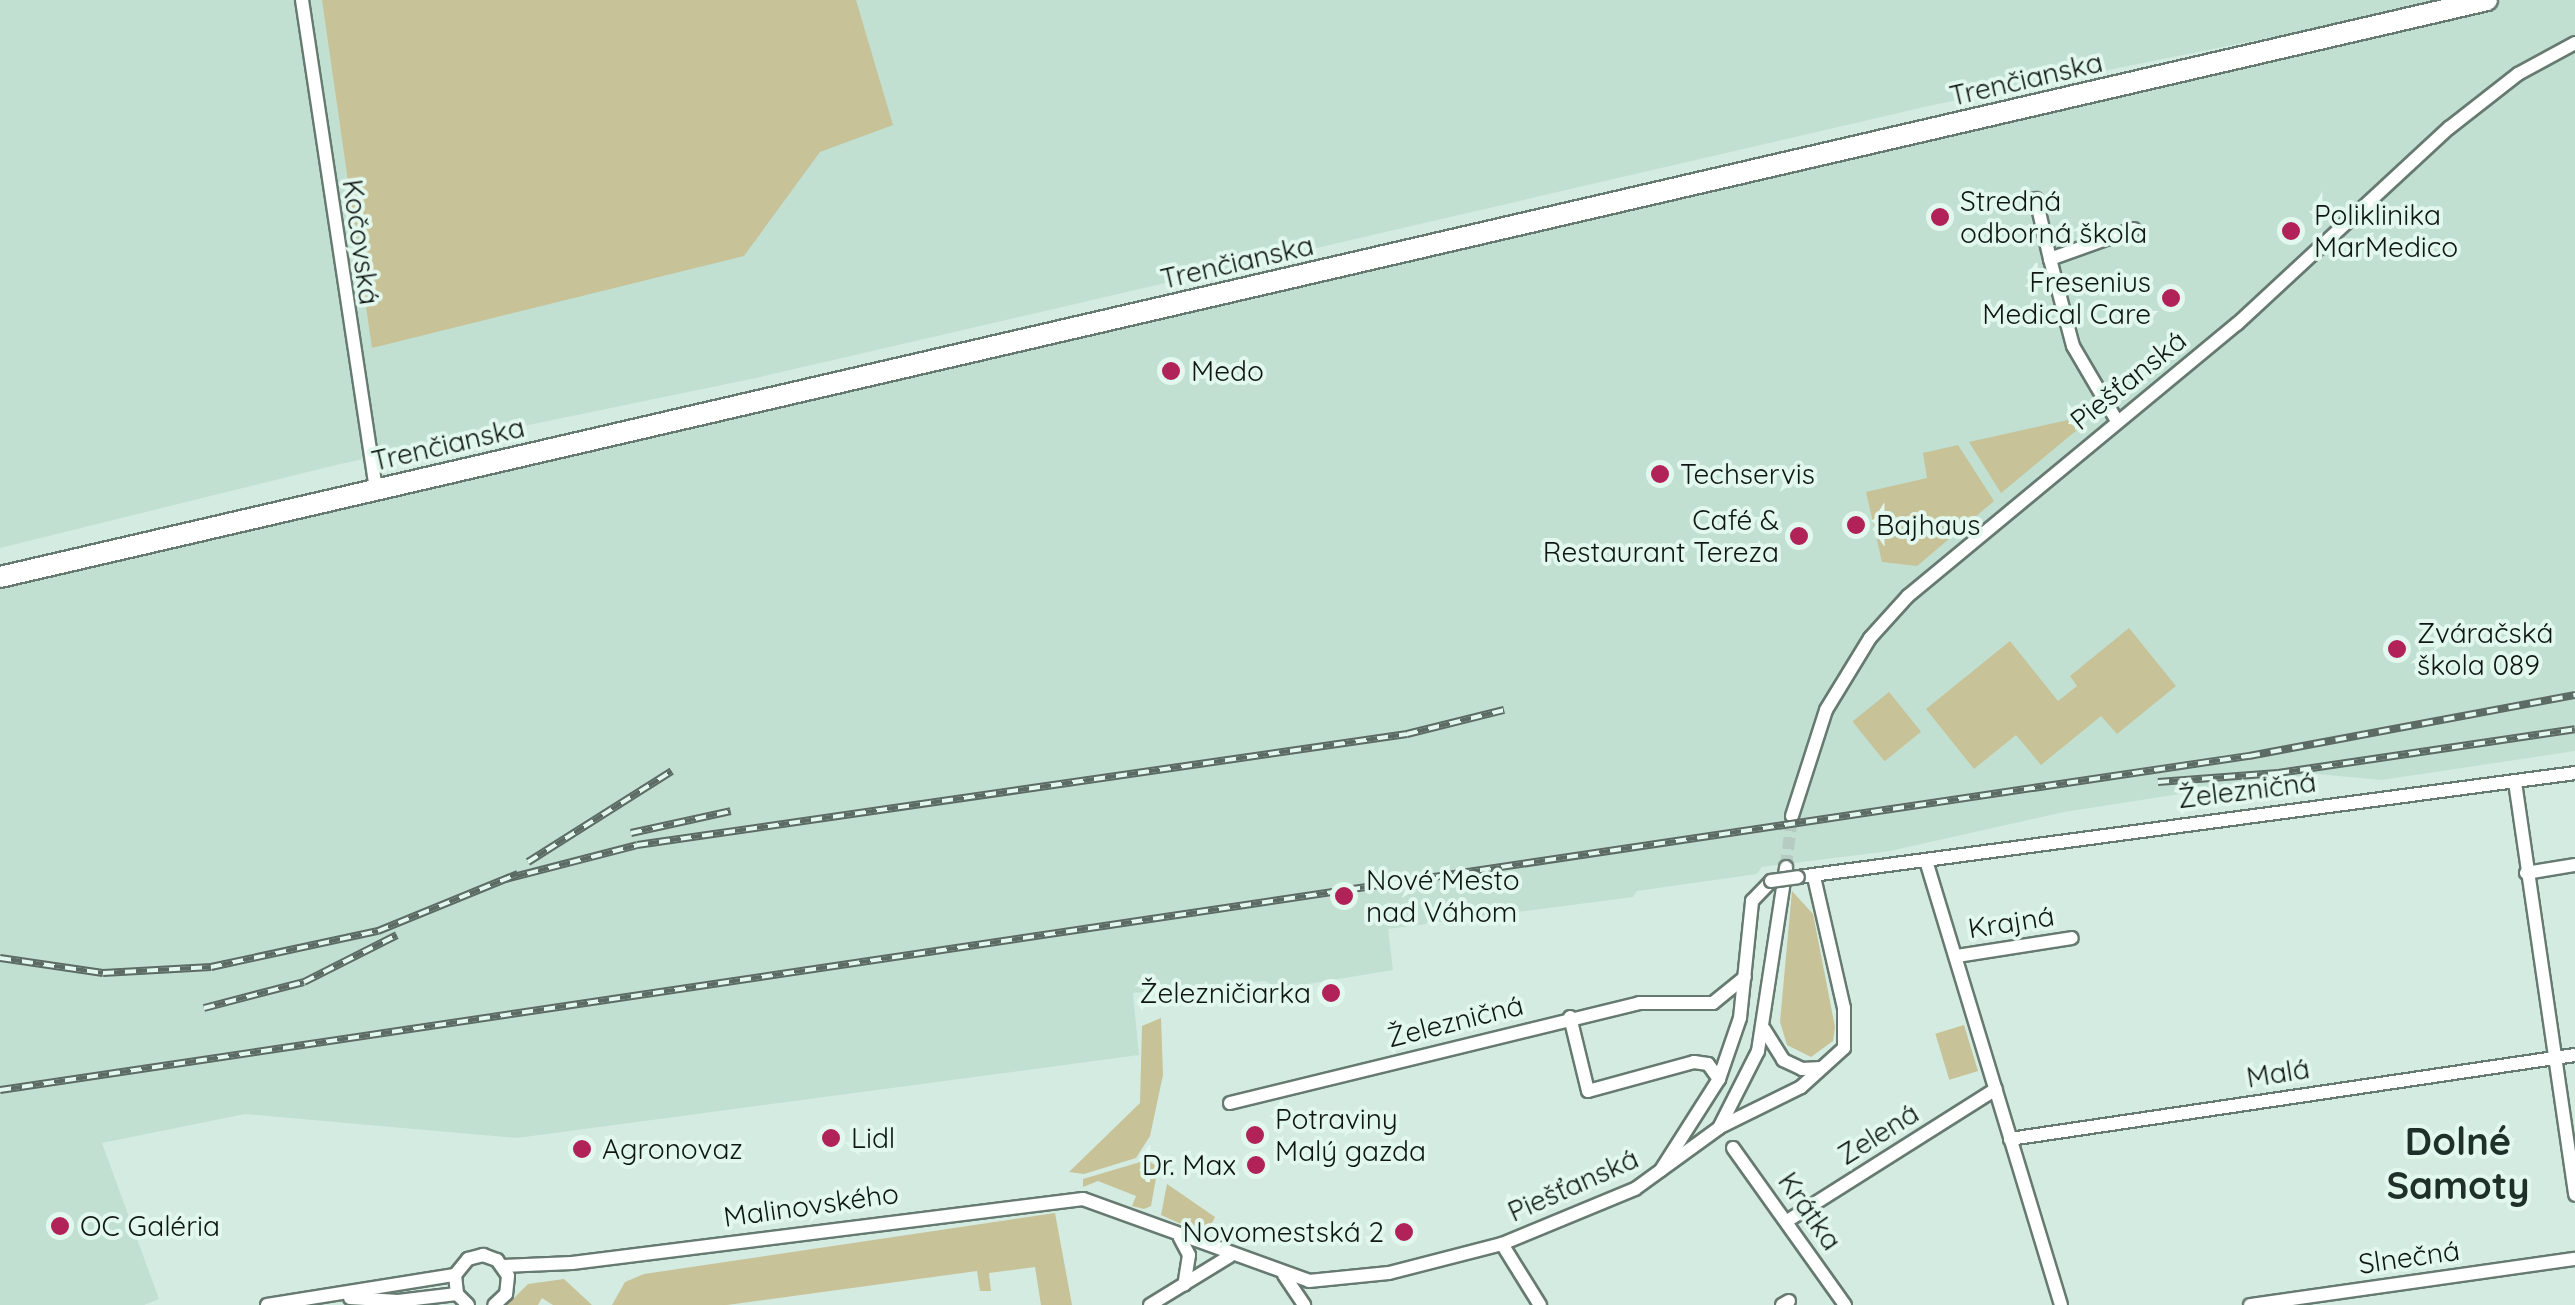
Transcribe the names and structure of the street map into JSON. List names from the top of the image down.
{
  "streets": {
    "main road": ["Trenčianska"],
    "street": [
      "Kočovská",
      "Piešťanská",
      "Železničná",
      "Krajná",
      "Malá",
      "Zelená",
      "Malinovského",
      "Krátka",
      "Slnečná"
    ]
  },
  "crossings": [
    ["Trenčianska", "Kočovská"],
    ["Piešťanská", "Malinovského"],
    ["Zelená", "Krátka"]
  ],
  "districts": ["Dolné Samoty"],
  "places": [
    "Stredná odborná škola",
    "Poliklinika MarMedico",
    "Fresenius Medical Care",
    "Medo",
    "Techservis",
    "Bajhaus",
    "Café & Restaurant Tereza",
    "Zváračská škola 089",
    "Nové Mesto nad Váhom",
    "Železničiarka",
    "Potraviny Malý gazda",
    "Lidl",
    "Agronovaz",
    "Dr. Max",
    "OC Galéria",
    "Novomestská 2"
  ]
}
